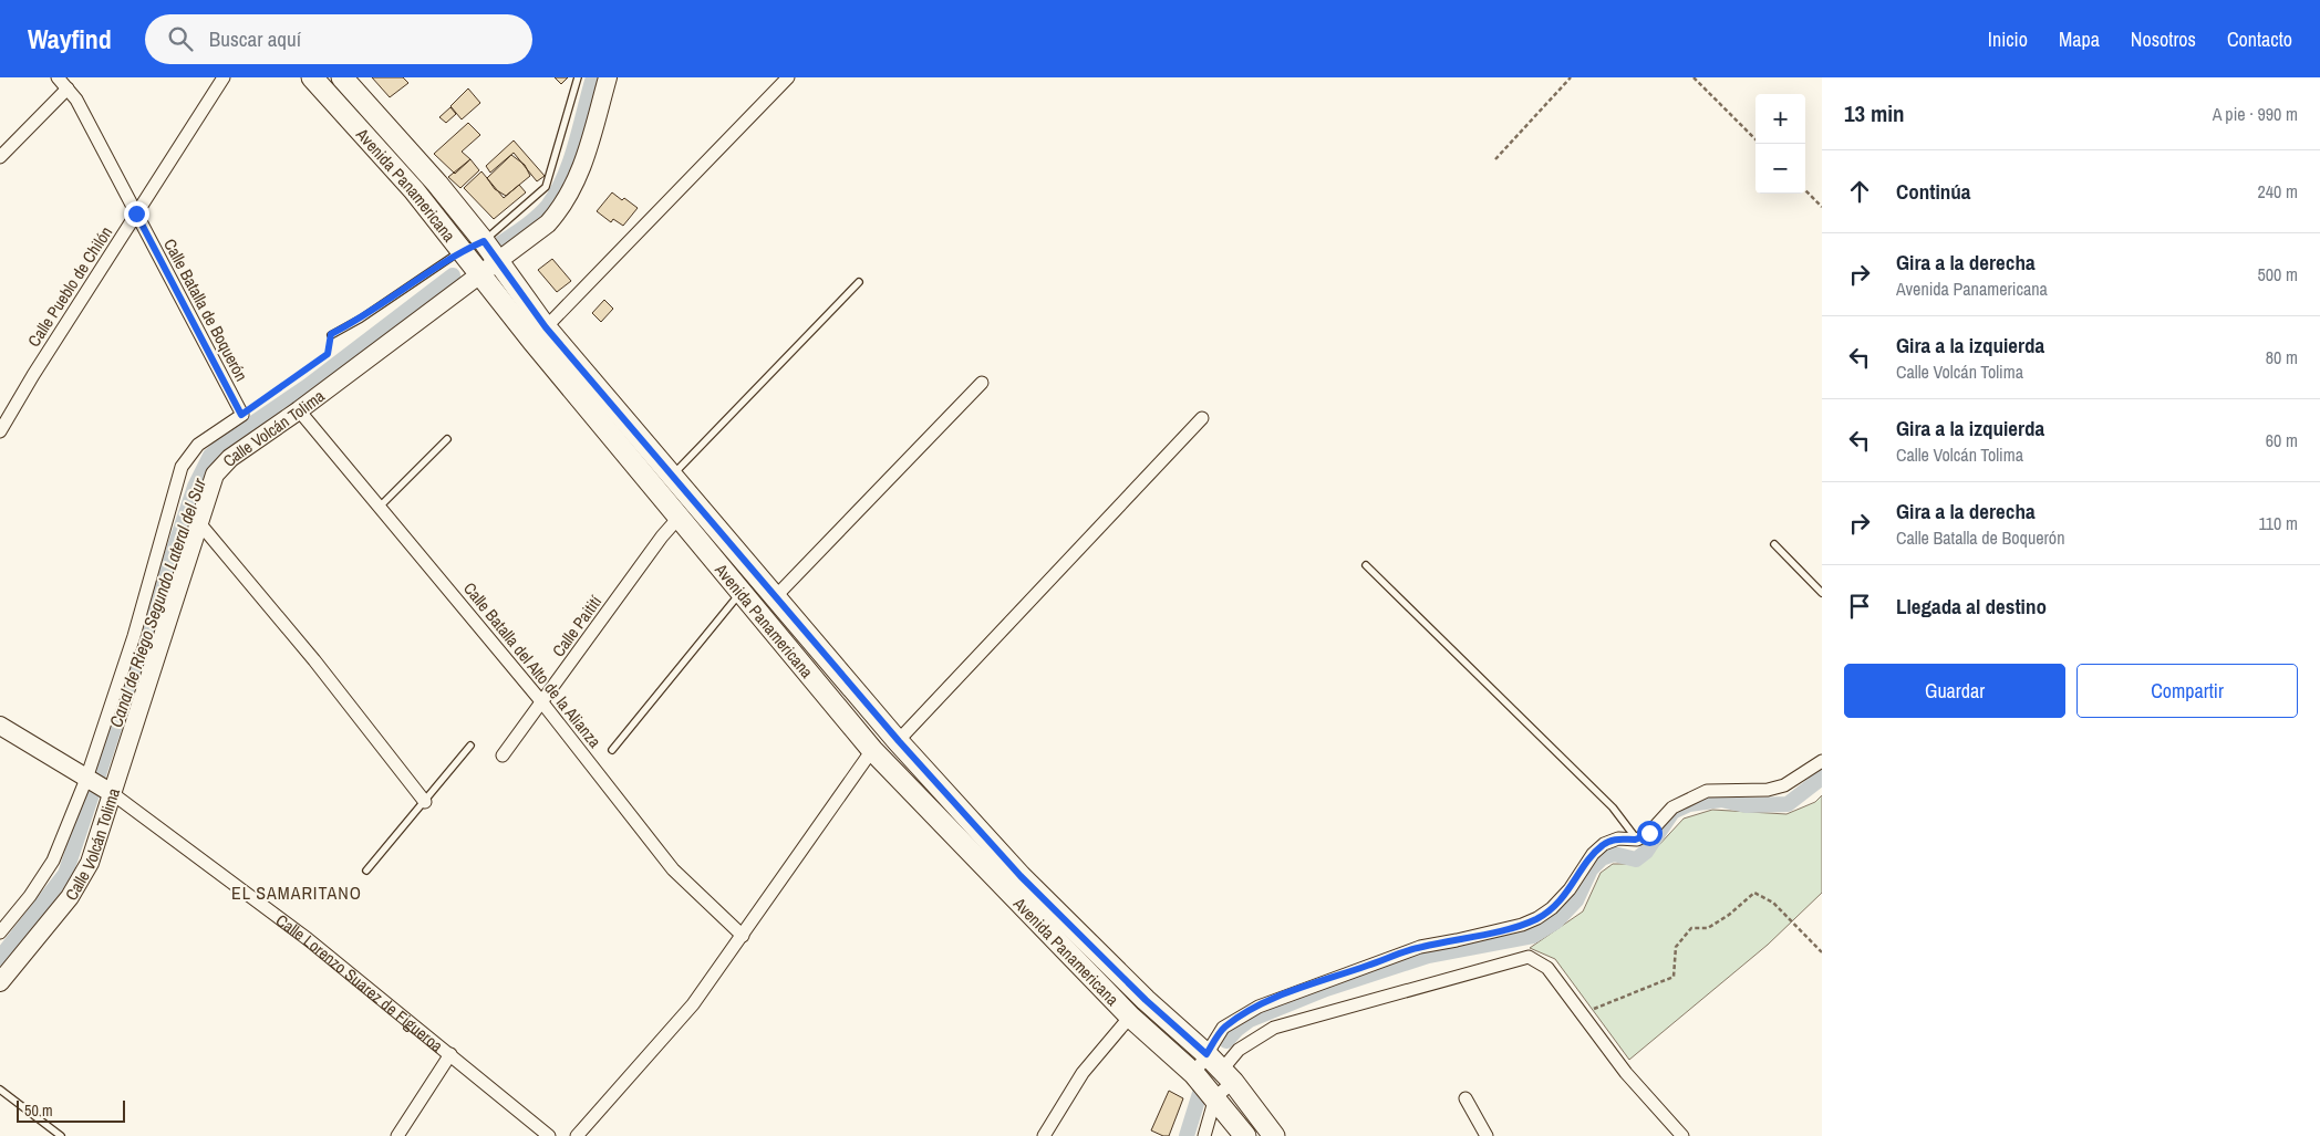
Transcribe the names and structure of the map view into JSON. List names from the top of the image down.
{
  "streets": {
    "main road": ["Avenida Panamericana"],
    "street": [
      "Calle Pueblo de Chilón",
      "Calle Batalla de Boquerón",
      "Calle Volcán Tolima",
      "Calle Paitití",
      "Calle Batalla del Alto de la Alianza",
      "Calle Lorenzo Suarez de Figueroa"
    ]
  },
  "crossings": [
    ["Avenida Panamericana", "Calle Volcán Tolima"],
    ["Avenida Panamericana", "Calle Paitití"],
    ["Calle Pueblo de Chilón", "Calle Batalla de Boquerón"],
    ["Calle Batalla de Boquerón", "Calle Volcán Tolima"],
    ["Calle Volcán Tolima", "Calle Batalla del Alto de la Alianza"],
    ["Calle Volcán Tolima", "Calle Lorenzo Suarez de Figueroa"],
    ["Calle Paitití", "Calle Batalla del Alto de la Alianza"]
  ],
  "districts": ["EL SAMARITANO"],
  "water": ["Canal de Riego Segundo Lateral del Sur"],
  "scale_bar": "50 m",
  "page": {
    "header": "Wayfind",
    "search": "Buscar aquí",
    "nav": [
      "Inicio",
      "Mapa",
      "Nosotros",
      "Contacto"
    ],
    "heading": ["13 min", "A pie · 990 m"],
    "map_buttons": ["+", "−"],
    "list": [
      ["Continúa", "240 m"],
      ["Gira a la derecha", "Avenida Panamericana", "500 m"],
      ["Gira a la izquierda", "Calle Volcán Tolima", "80 m"],
      ["Gira a la izquierda", "Calle Volcán Tolima", "60 m"],
      ["Gira a la derecha", "Calle Batalla de Boquerón", "110 m"],
      "Llegada al destino"
    ],
    "buttons": ["Guardar", "Compartir"],
    "scale": "50 m"
  }
}
